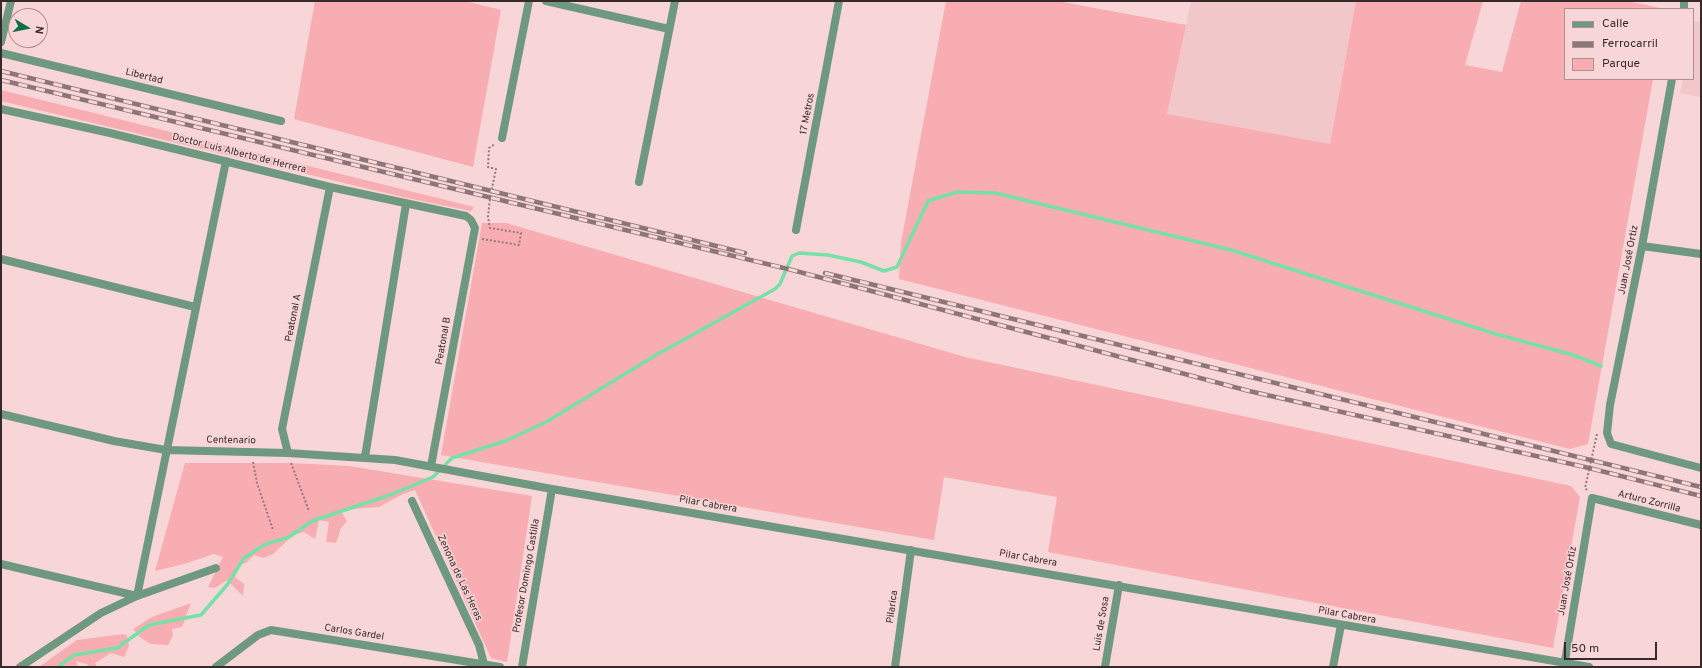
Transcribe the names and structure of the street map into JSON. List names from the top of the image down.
{
  "streets": {
    "street": [
      "Libertad",
      "17 Metros",
      "Doctor Luis Alberto de Herrera",
      "Juan José Ortiz",
      "Peatonal A",
      "Peatonal B",
      "Centenario",
      "Arturo Zorrilla",
      "Pilar Cabrera",
      "Profesor Domingo Castilla",
      "Zenona de Las Heras",
      "Pilarica",
      "Luis de Sosa",
      "Carlos Gardel"
    ]
  },
  "crossings": [
    ["Doctor Luis Alberto de Herrera", "Peatonal A"],
    ["Doctor Luis Alberto de Herrera", "Peatonal B"],
    ["Juan José Ortiz", "Arturo Zorrilla"],
    ["Juan José Ortiz", "Pilar Cabrera"],
    ["Peatonal A", "Centenario"],
    ["Peatonal B", "Centenario"],
    ["Centenario", "Pilar Cabrera"],
    ["Pilar Cabrera", "Profesor Domingo Castilla"],
    ["Pilar Cabrera", "Pilarica"],
    ["Pilar Cabrera", "Luis de Sosa"],
    ["Zenona de Las Heras", "Carlos Gardel"]
  ],
  "legend": ["Calle", "Ferrocarril", "Parque"],
  "scale_bar": "50 m",
  "north": "right"
}
